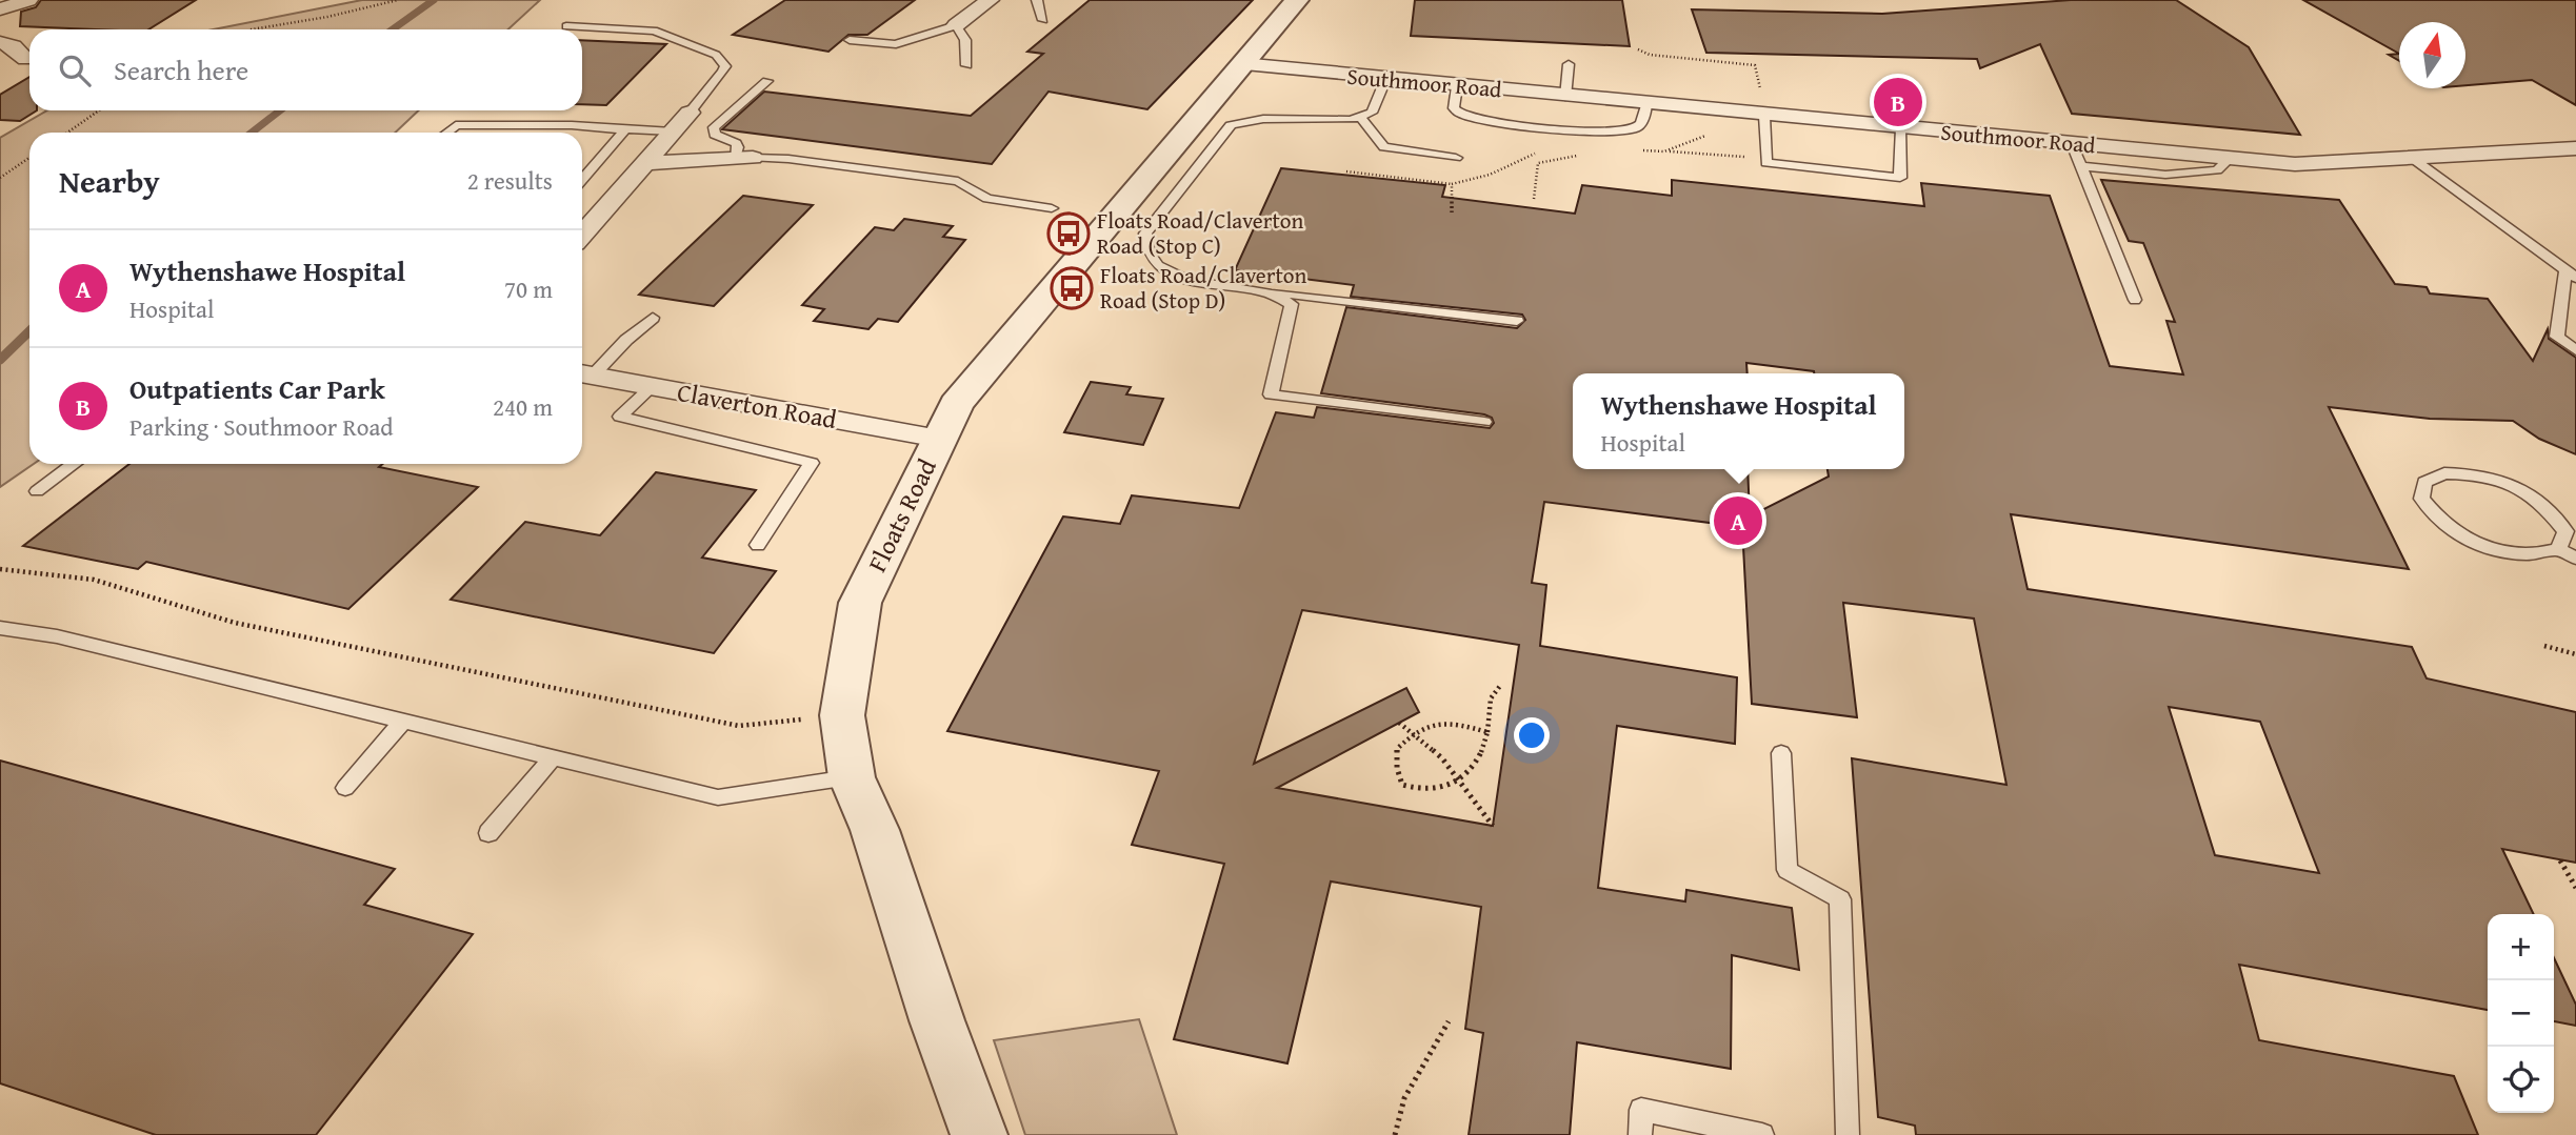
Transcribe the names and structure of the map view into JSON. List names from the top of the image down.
{
  "streets": {
    "street": ["Southmoor Road", "Claverton Road", "Floats Road"]
  },
  "crossings": [
    ["Southmoor Road", "Floats Road"],
    ["Claverton Road", "Floats Road"]
  ],
  "places": {
    "bus stop": ["Floats Road/Claverton Road (Stop C)", "Floats Road/Claverton Road (Stop D)"]
  },
  "north": "top",
  "page": {
    "search": "Search here",
    "pins": ["B", "A"],
    "heading": ["Nearby", "2 results"],
    "list": [
      {
        "mark": "A",
        "name": "Wythenshawe Hospital",
        "note": "Hospital",
        "value": "70 m"
      },
      {
        "mark": "B",
        "name": "Outpatients Car Park",
        "note": "Parking · Southmoor Road",
        "value": "240 m"
      }
    ],
    "popup": ["Wythenshawe Hospital", "Hospital"],
    "map_buttons": ["+", "−"]
  }
}
